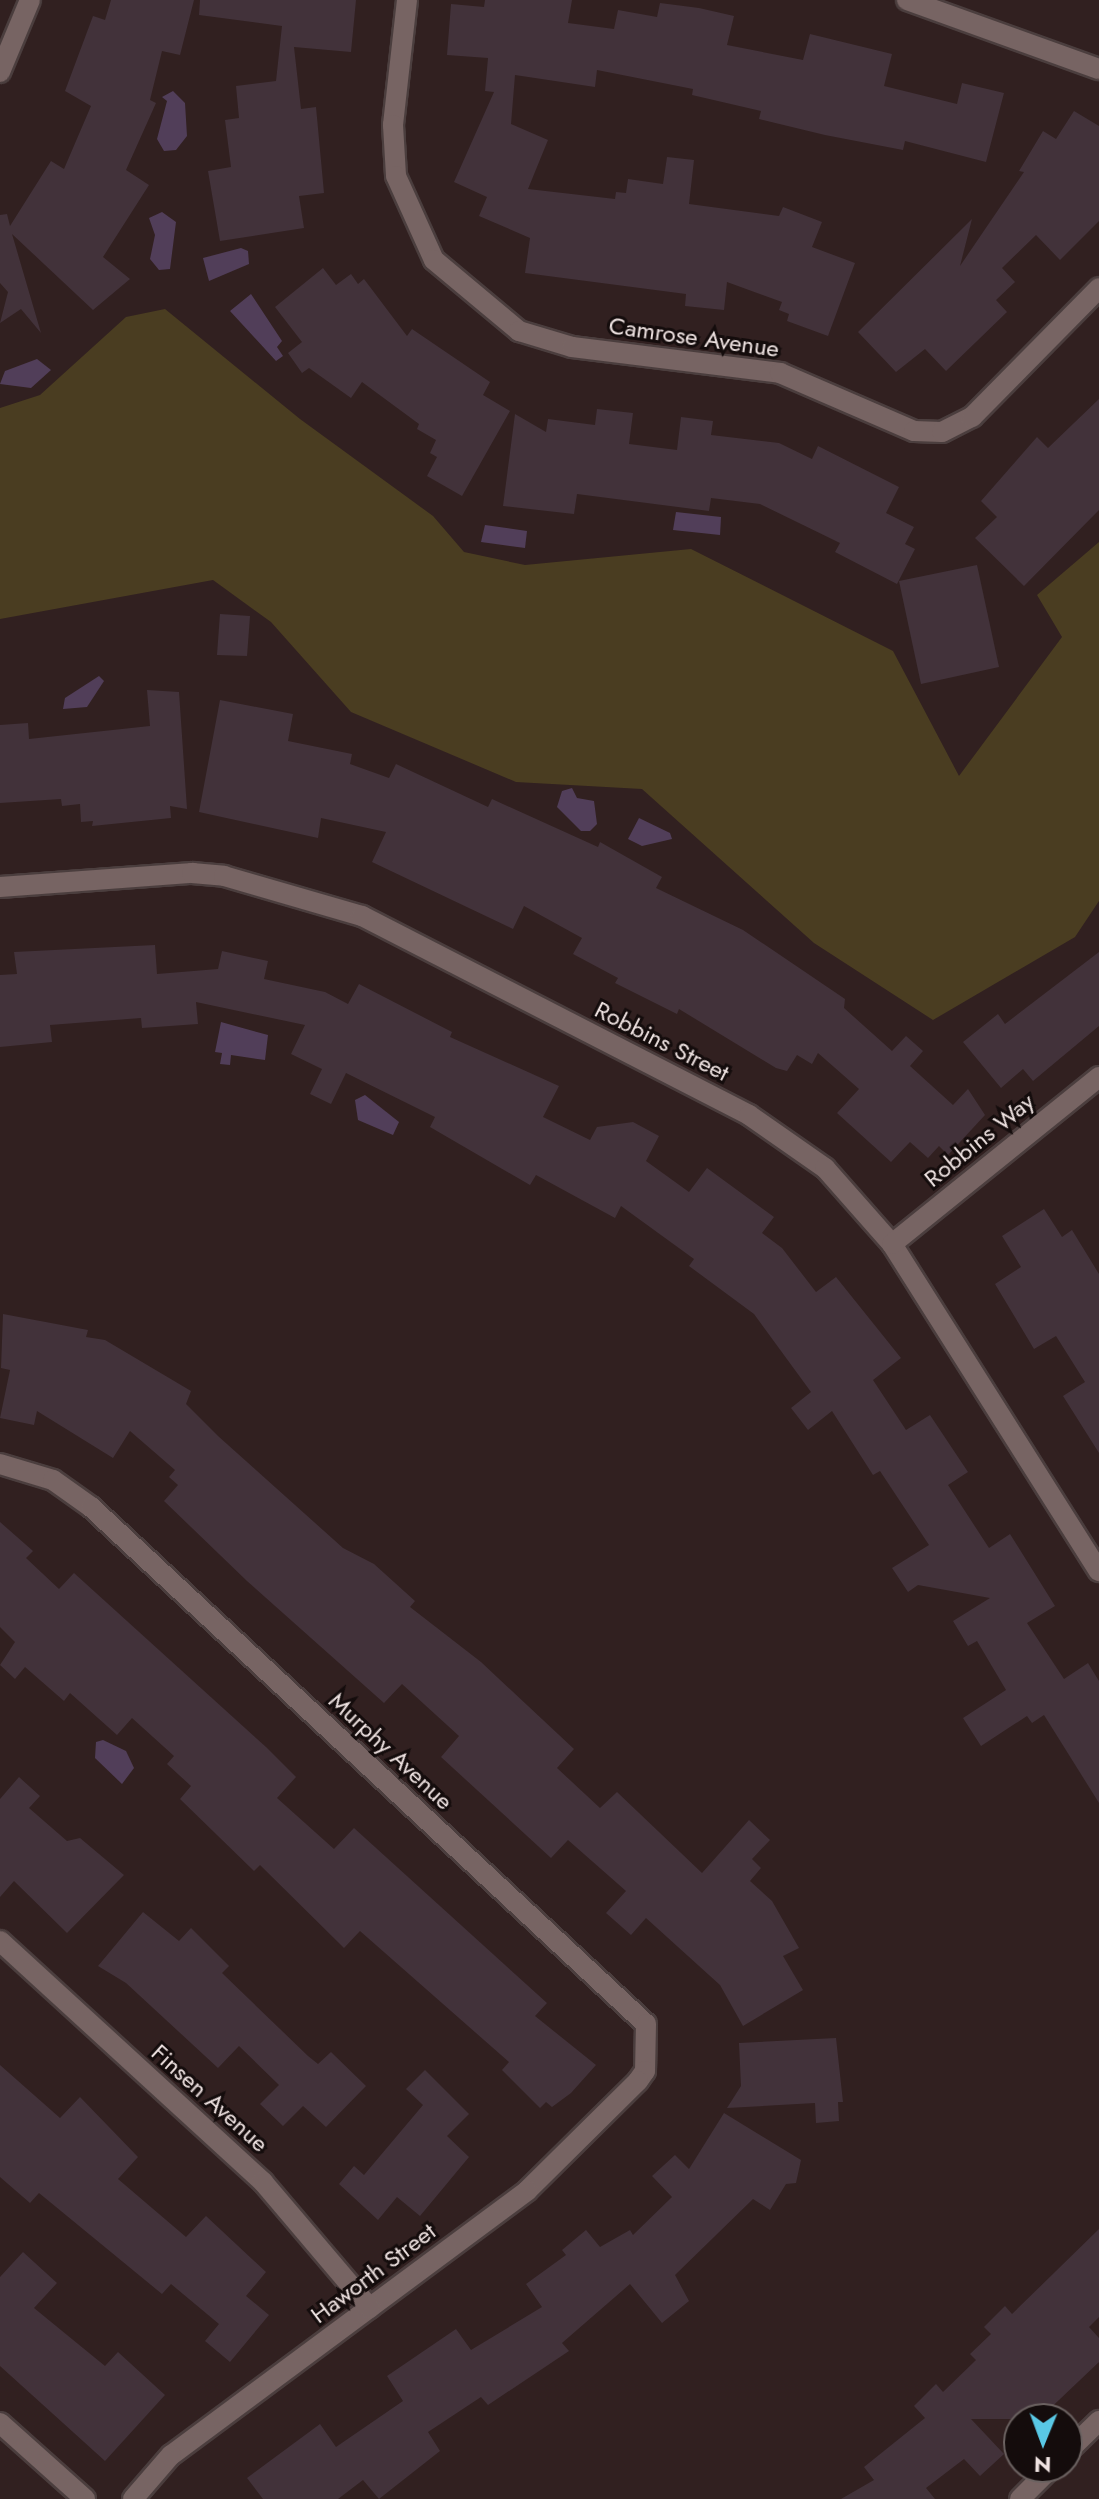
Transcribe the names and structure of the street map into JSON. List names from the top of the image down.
{
  "streets": {
    "street": [
      "Camrose Avenue",
      "Robbins Street",
      "Robbins Way",
      "Murphy Avenue",
      "Finsen Avenue",
      "Haworth Street"
    ]
  },
  "crossings": [
    ["Robbins Street", "Robbins Way"],
    ["Murphy Avenue", "Haworth Street"],
    ["Finsen Avenue", "Haworth Street"]
  ],
  "north": "bottom"
}
